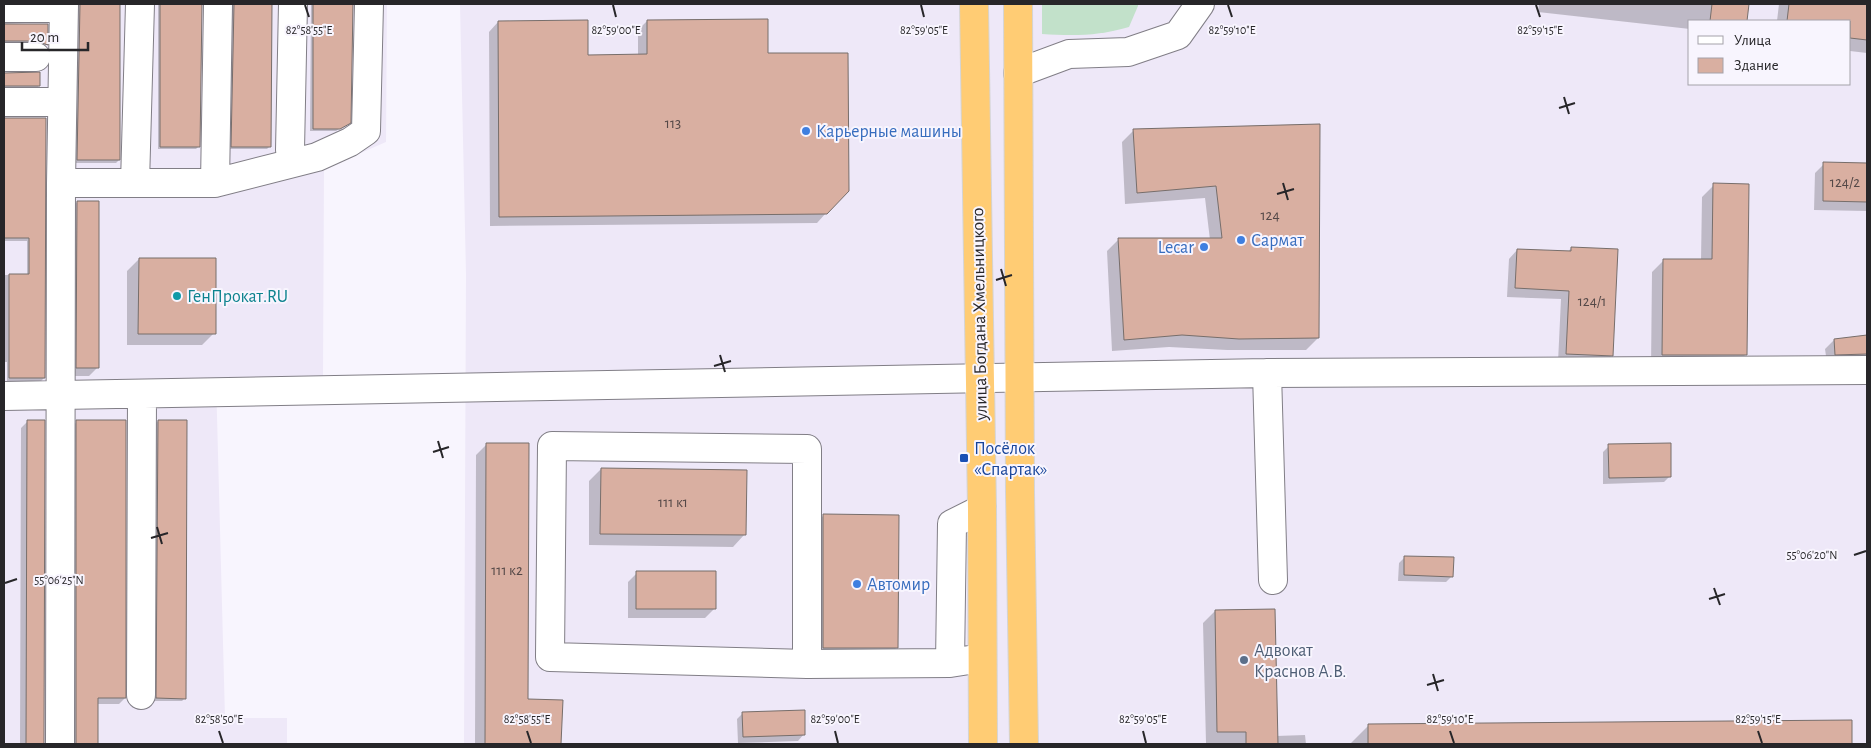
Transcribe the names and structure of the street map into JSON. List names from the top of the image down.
{
  "streets": {
    "highway": ["улица Богдана Хмельницкого"]
  },
  "places": {
    "other": [
      "Карьерные машины",
      "Сармат",
      "Lecar",
      "ГенПрокат.RU",
      "Автомир",
      "Адвокат Краснов А.В."
    ],
    "transit": ["Посёлок «Спартак»"]
  },
  "house_numbers": [
    "113",
    "124/2",
    "124",
    "124/1",
    "111 к1",
    "111 к2"
  ],
  "legend": ["Улица", "Здание"],
  "scale_bar": "20 m",
  "coordinates": [
    "82°58'55\"E",
    "82°59'00\"E",
    "82°59'05\"E",
    "82°59'10\"E",
    "82°59'15\"E",
    "55°06'20\"N",
    "55°06'25\"N",
    "82°58'50\"E"
  ]
}
